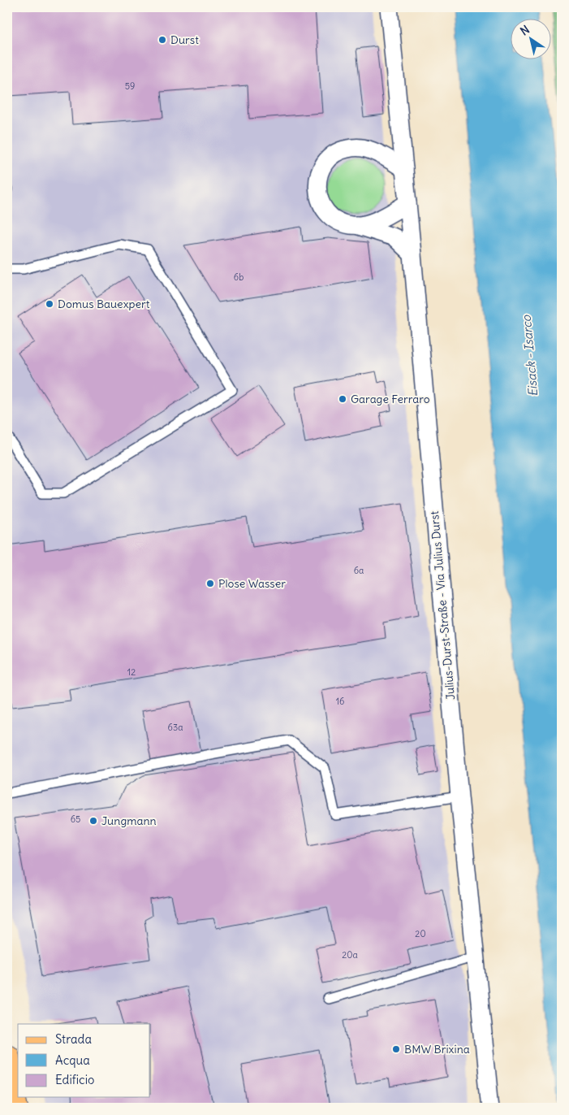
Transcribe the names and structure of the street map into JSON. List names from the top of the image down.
{
  "streets": {
    "street": ["Julius-Durst-Straße - Via Julius Durst"]
  },
  "water": ["Eisack - Isarco"],
  "places": [
    "Durst",
    "Domus Bauexpert",
    "Garage Ferraro",
    "Plose Wasser",
    "Jungmann",
    "BMW Brixina"
  ],
  "house_numbers": [
    "59",
    "6b",
    "6a",
    "12",
    "16",
    "63a",
    "65",
    "20",
    "20a"
  ],
  "legend": ["Strada", "Acqua", "Edificio"],
  "north": "top left"
}
